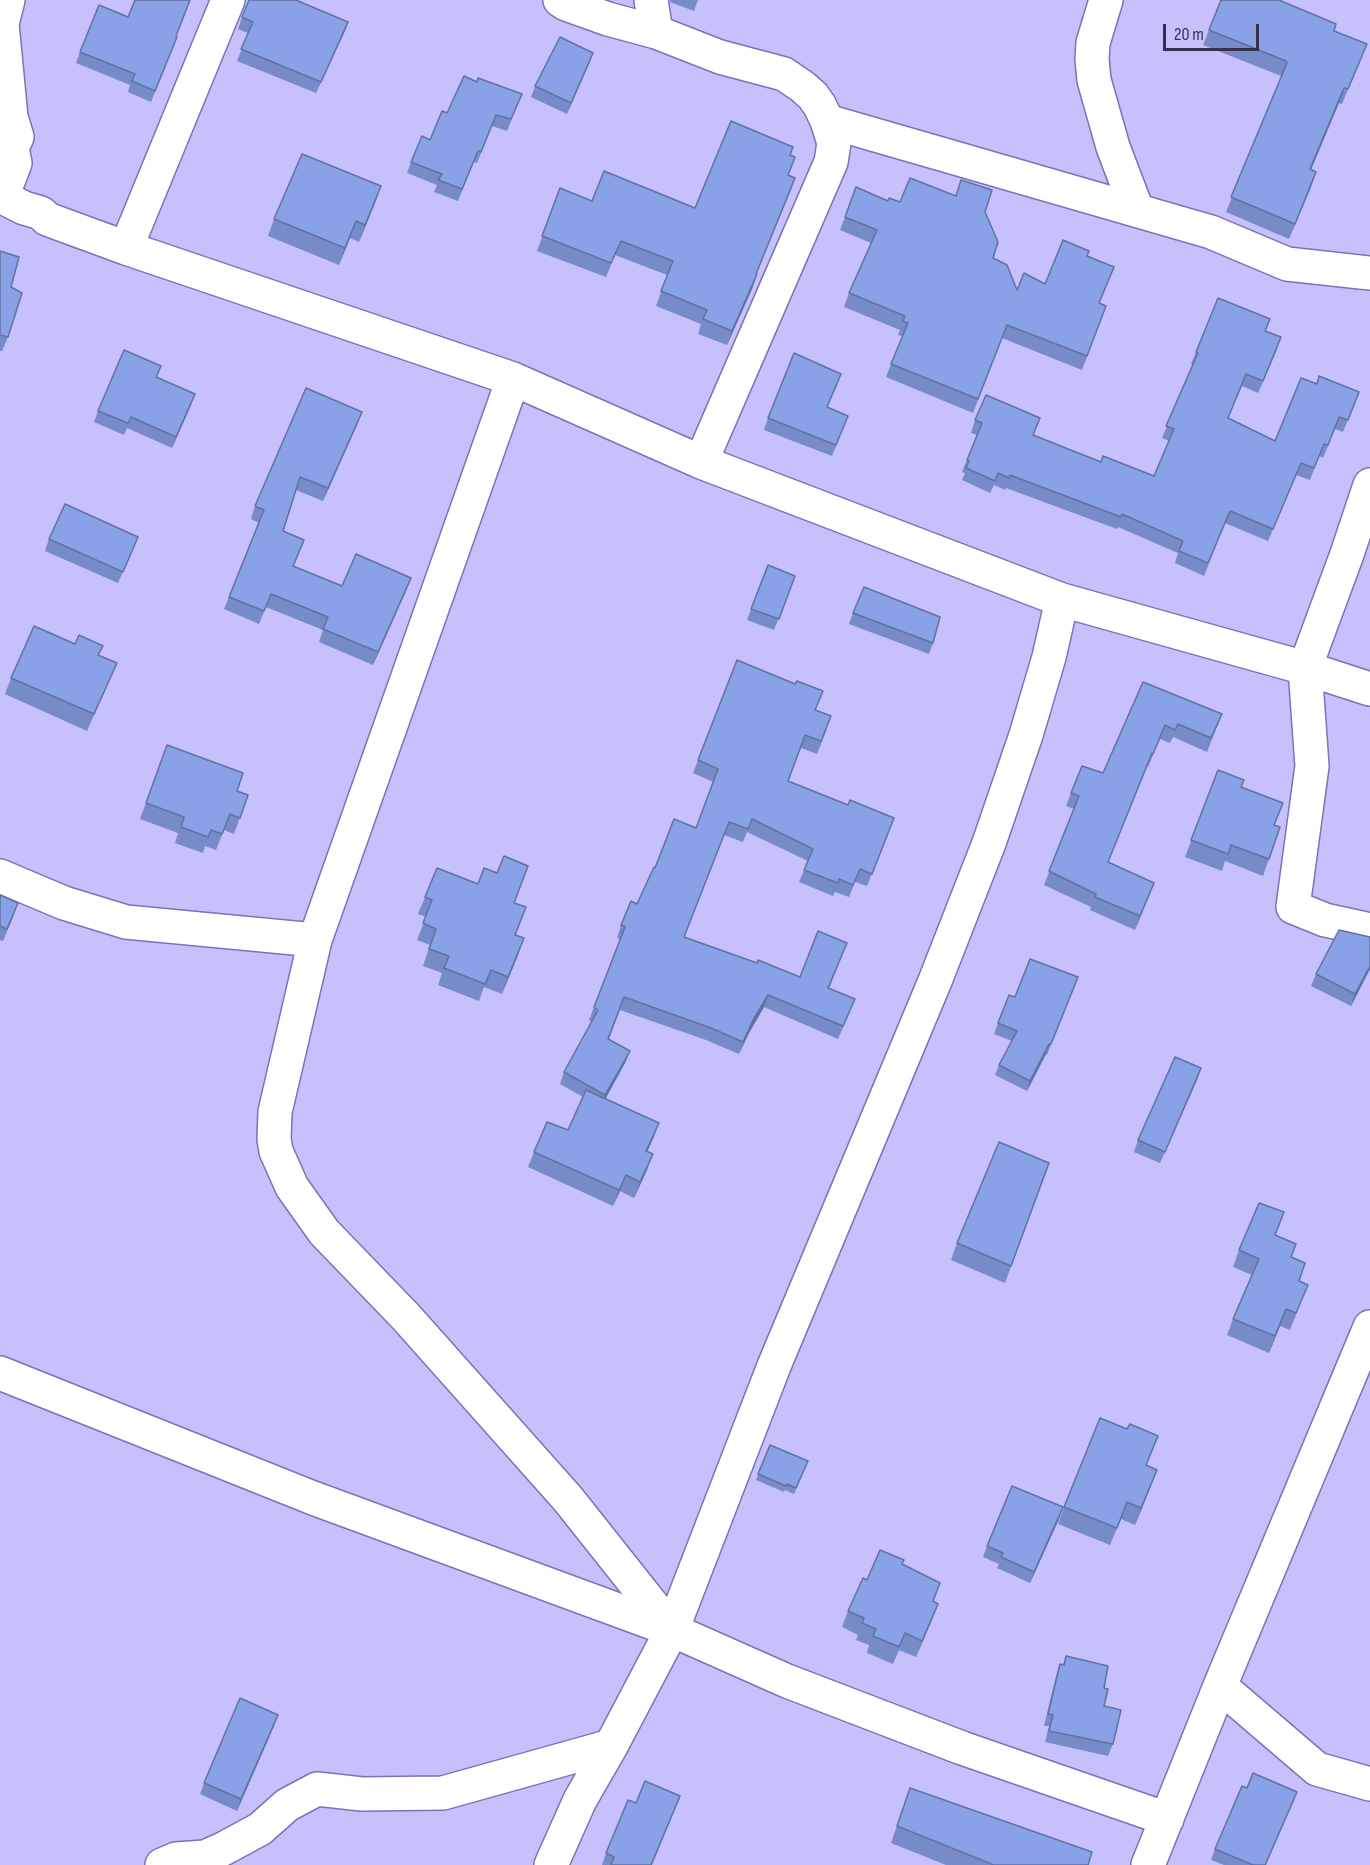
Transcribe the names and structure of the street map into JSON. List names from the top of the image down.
{
  "scale_bar": "20 m"
}
